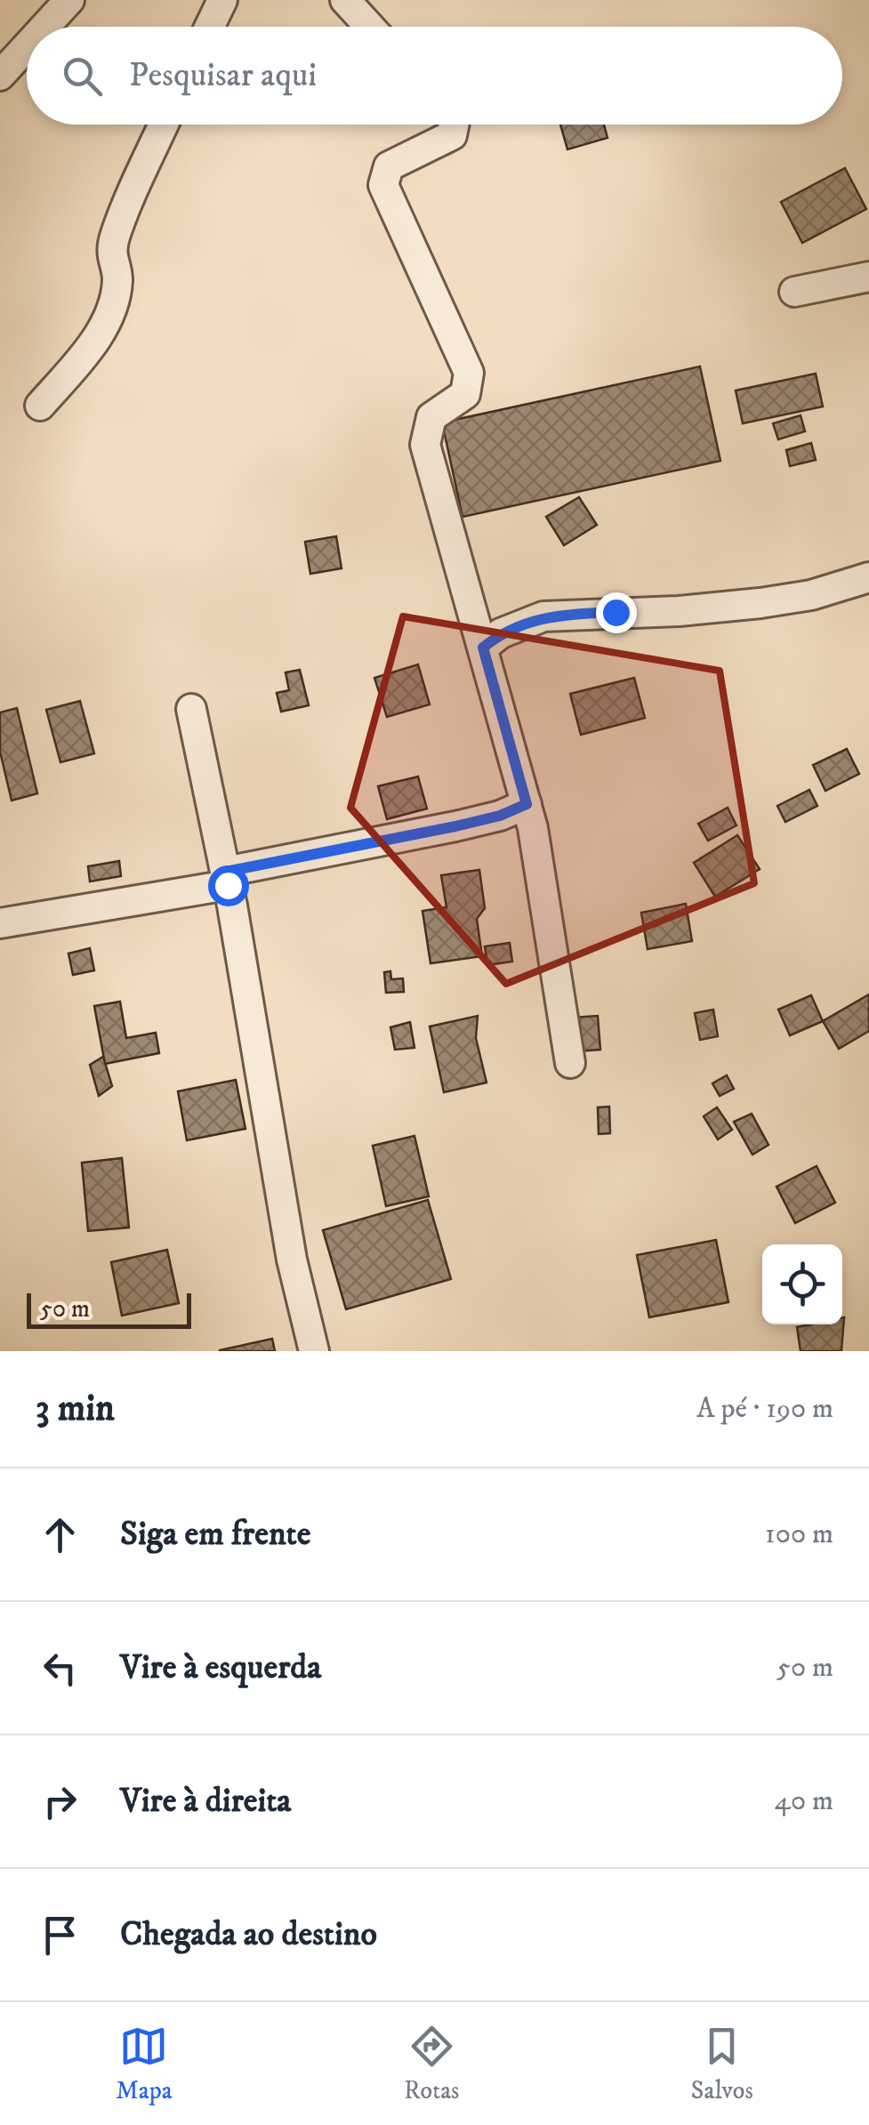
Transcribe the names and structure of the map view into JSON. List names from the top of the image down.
{
  "scale_bar": "50 m",
  "page": {
    "search": "Pesquisar aqui",
    "scale": "50 m",
    "heading": ["3 min", "A pé · 190 m"],
    "list": [
      ["Siga em frente", "100 m"],
      ["Vire à esquerda", "50 m"],
      ["Vire à direita", "40 m"],
      "Chegada ao destino"
    ],
    "nav": ["Mapa", "Rotas", "Salvos"]
  }
}
